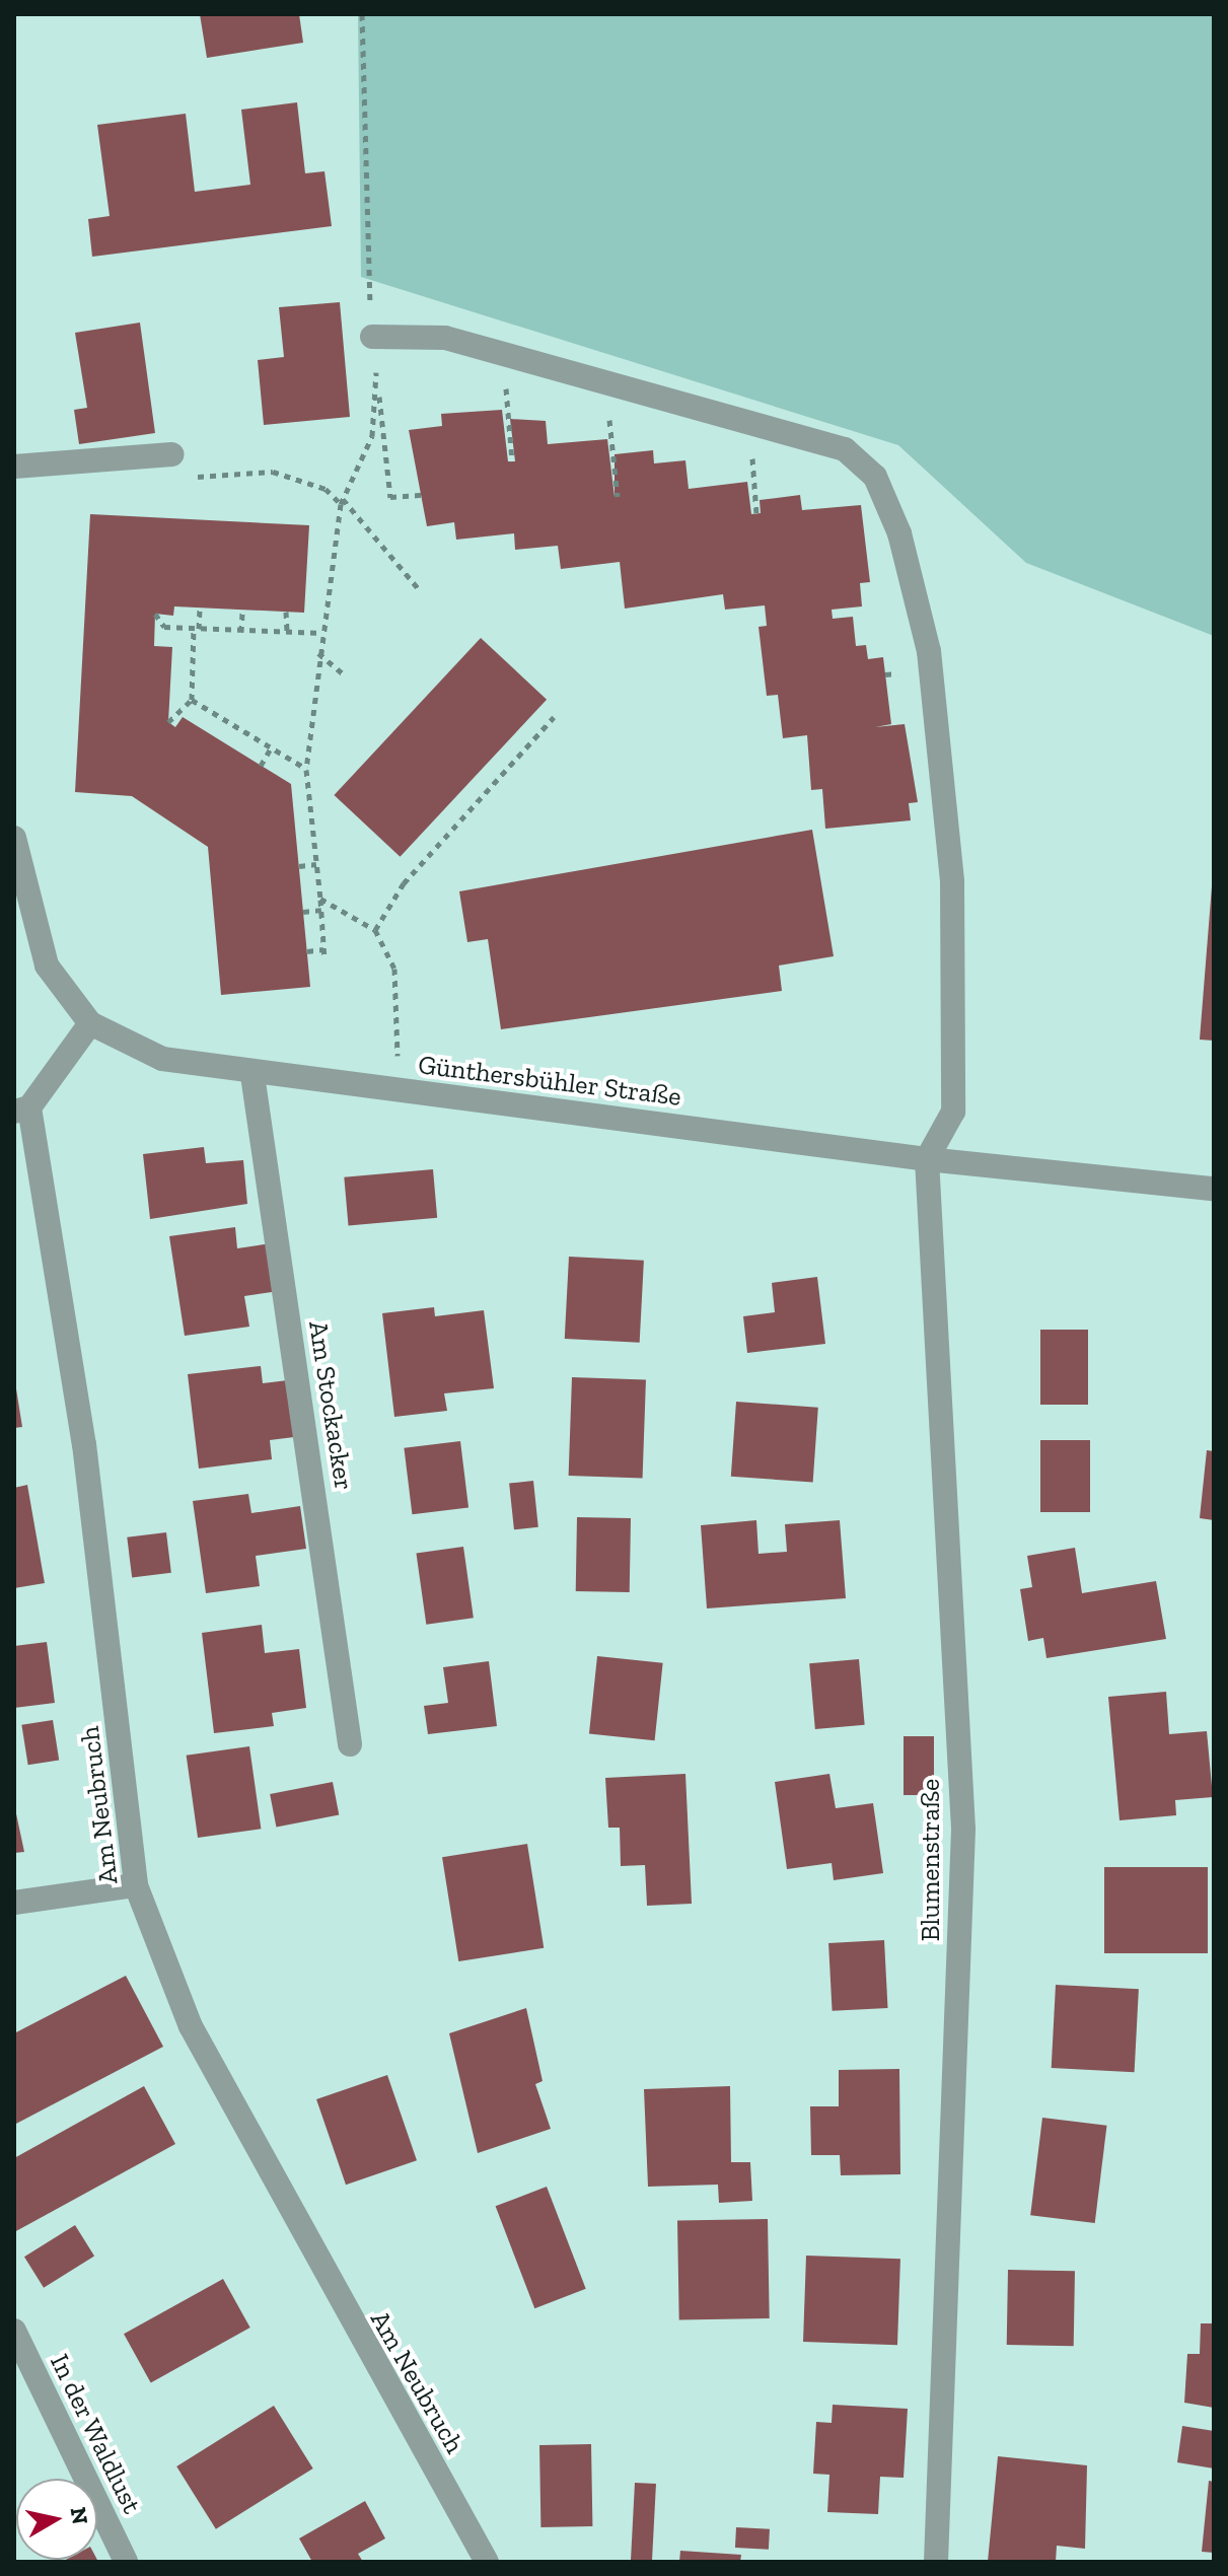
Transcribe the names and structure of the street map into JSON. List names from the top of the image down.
{
  "streets": {
    "street": [
      "Günthersbühler Straße",
      "Am Stockacker",
      "Am Neubruch",
      "Blumenstraße",
      "In der Waldlust"
    ]
  },
  "crossings": [
    ["Günthersbühler Straße", "Am Stockacker"],
    ["Günthersbühler Straße", "Blumenstraße"]
  ],
  "north": "right"
}
